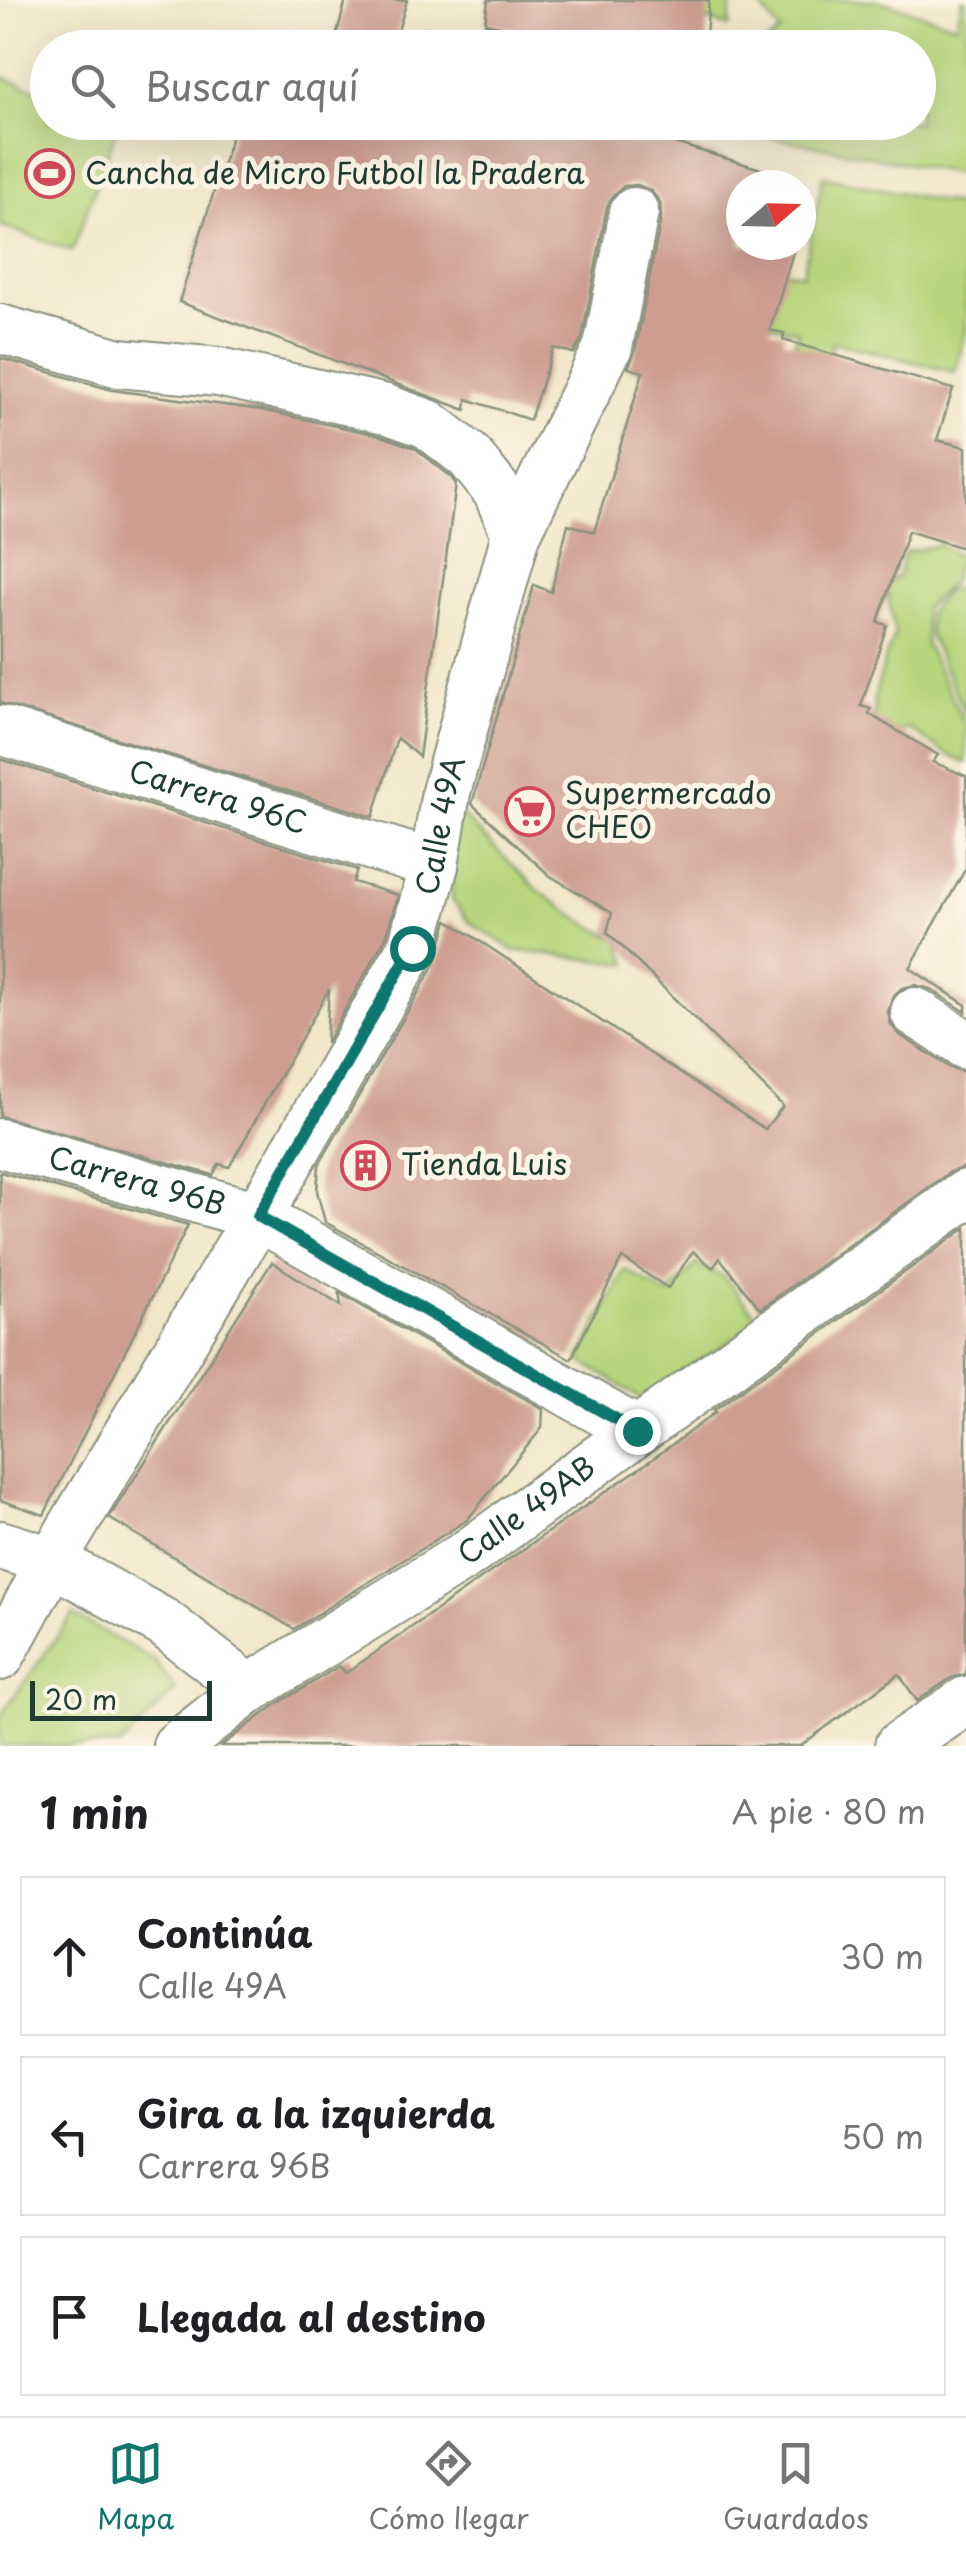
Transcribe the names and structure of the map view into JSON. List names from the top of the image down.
{
  "streets": {
    "street": [
      "Carrera 96C",
      "Calle 49A",
      "Carrera 96B",
      "Calle 49AB"
    ]
  },
  "crossings": [
    ["Carrera 96C", "Calle 49A"],
    ["Calle 49A", "Carrera 96B"],
    ["Carrera 96B", "Calle 49AB"]
  ],
  "places": {
    "sports": ["Cancha de Micro Futbol la Pradera"],
    "supermarket": ["Supermercado CHEO"],
    "building": ["Tienda Luis"]
  },
  "scale_bar": "20 m",
  "north": "right",
  "page": {
    "search": "Buscar aquí",
    "scale": "20 m",
    "heading": ["1 min", "A pie · 80 m"],
    "list": [
      ["Continúa", "Calle 49A", "30 m"],
      ["Gira a la izquierda", "Carrera 96B", "50 m"],
      "Llegada al destino"
    ],
    "nav": ["Mapa", "Cómo llegar", "Guardados"]
  }
}
